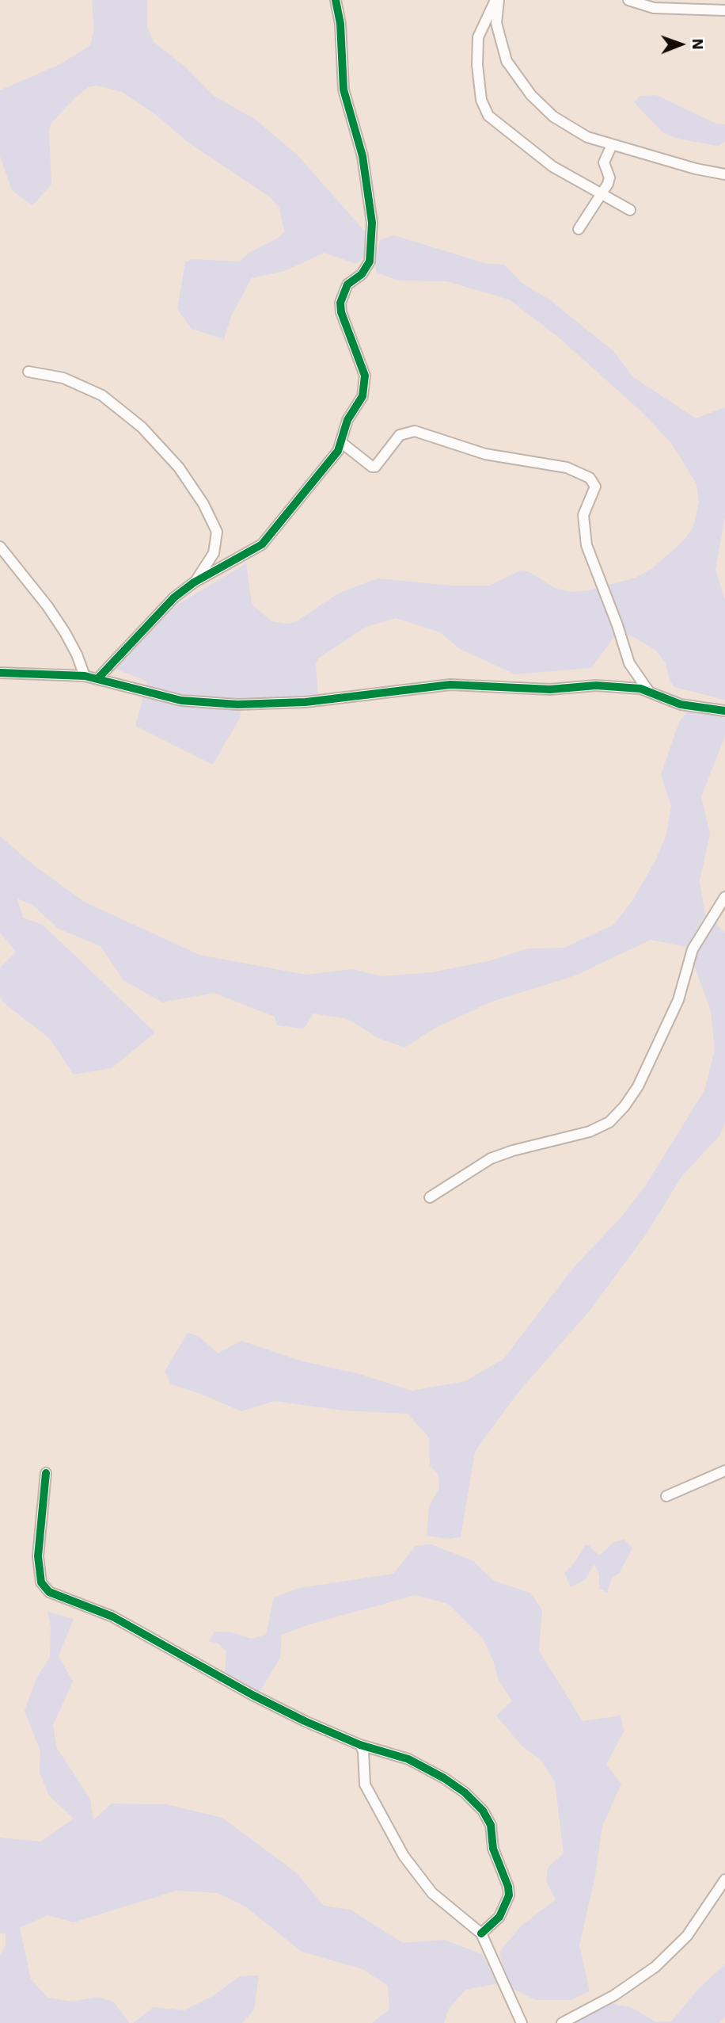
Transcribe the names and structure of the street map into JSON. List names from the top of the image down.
{
  "north": "right"
}
